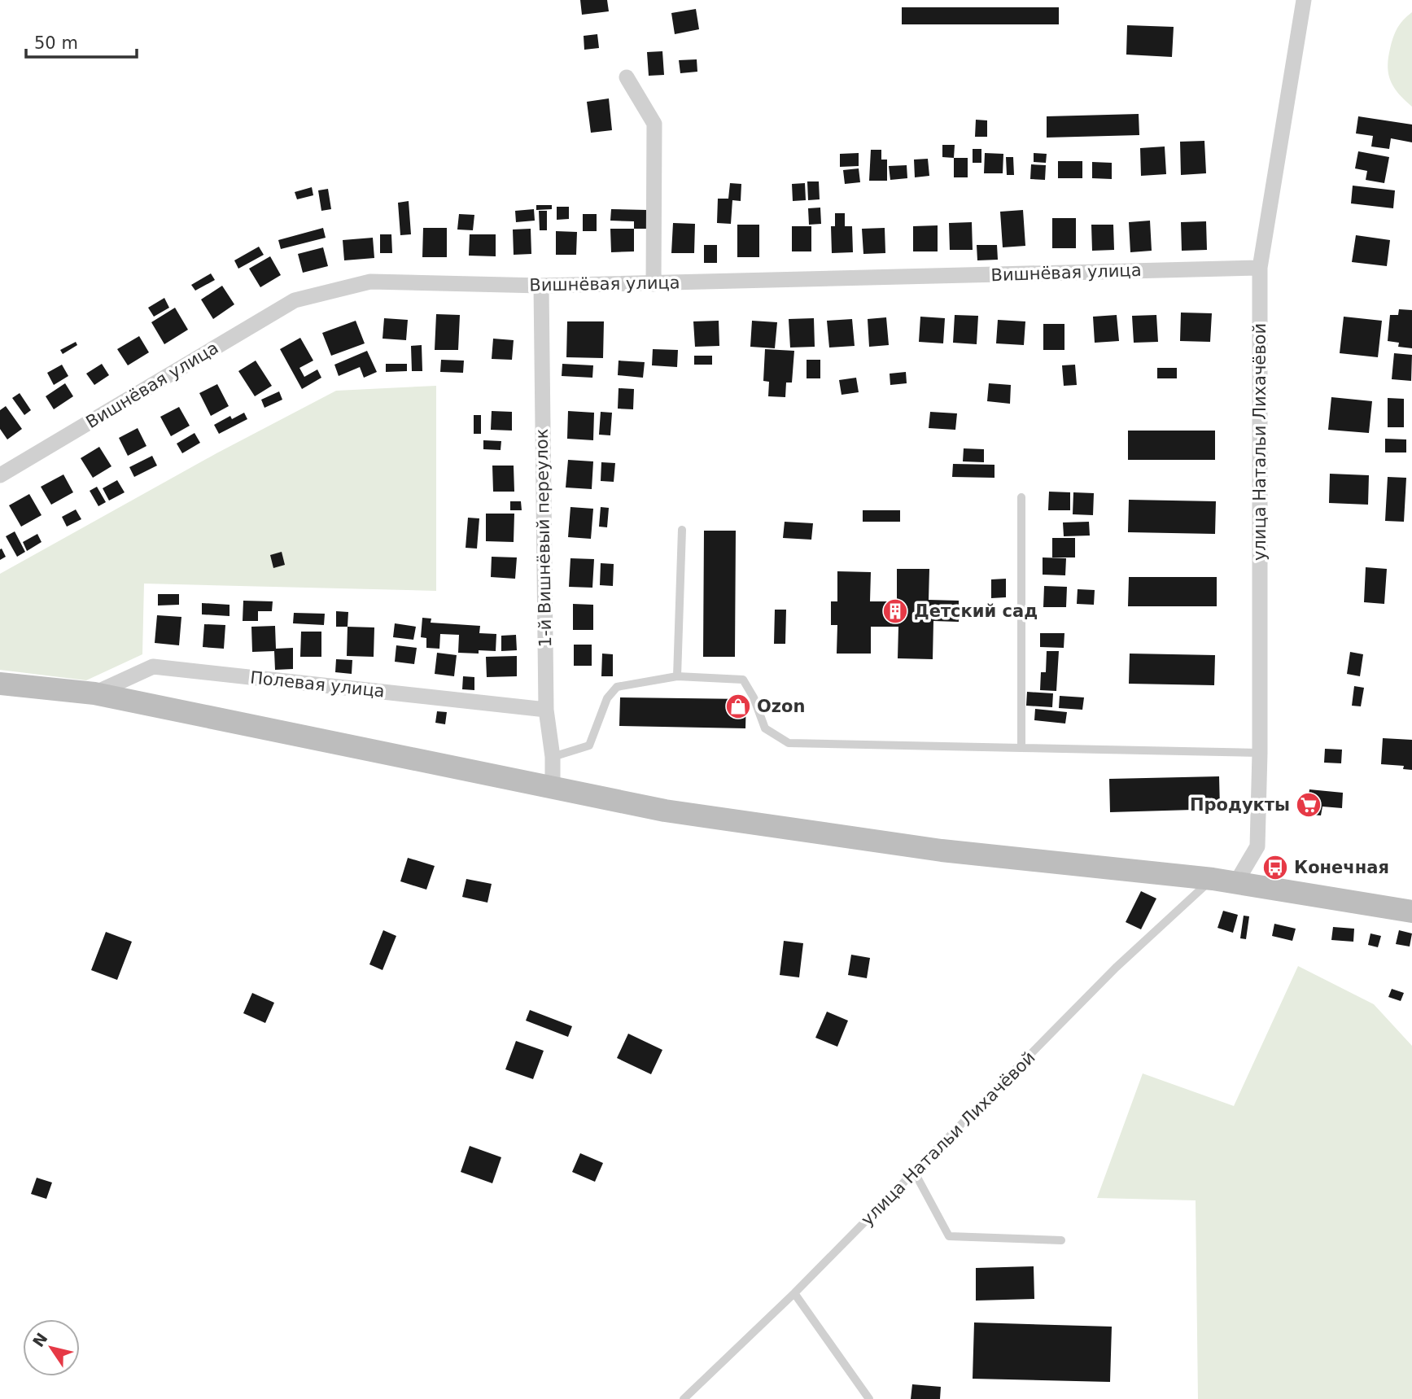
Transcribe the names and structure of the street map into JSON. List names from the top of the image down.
{
  "streets": {
    "street": [
      "Вишнёвая улица",
      "улица Натальи Лихачёвой",
      "1-й Вишнёвый переулок",
      "Полевая улица"
    ]
  },
  "crossings": [
    ["Вишнёвая улица", "улица Натальи Лихачёвой"],
    ["Вишнёвая улица", "1-й Вишнёвый переулок"],
    ["1-й Вишнёвый переулок", "Полевая улица"]
  ],
  "places": {
    "building": ["Детский сад"],
    "shop": ["Ozon"],
    "supermarket": ["Продукты"],
    "bus stop": ["Конечная"]
  },
  "scale_bar": "50 m",
  "north": "top left"
}
